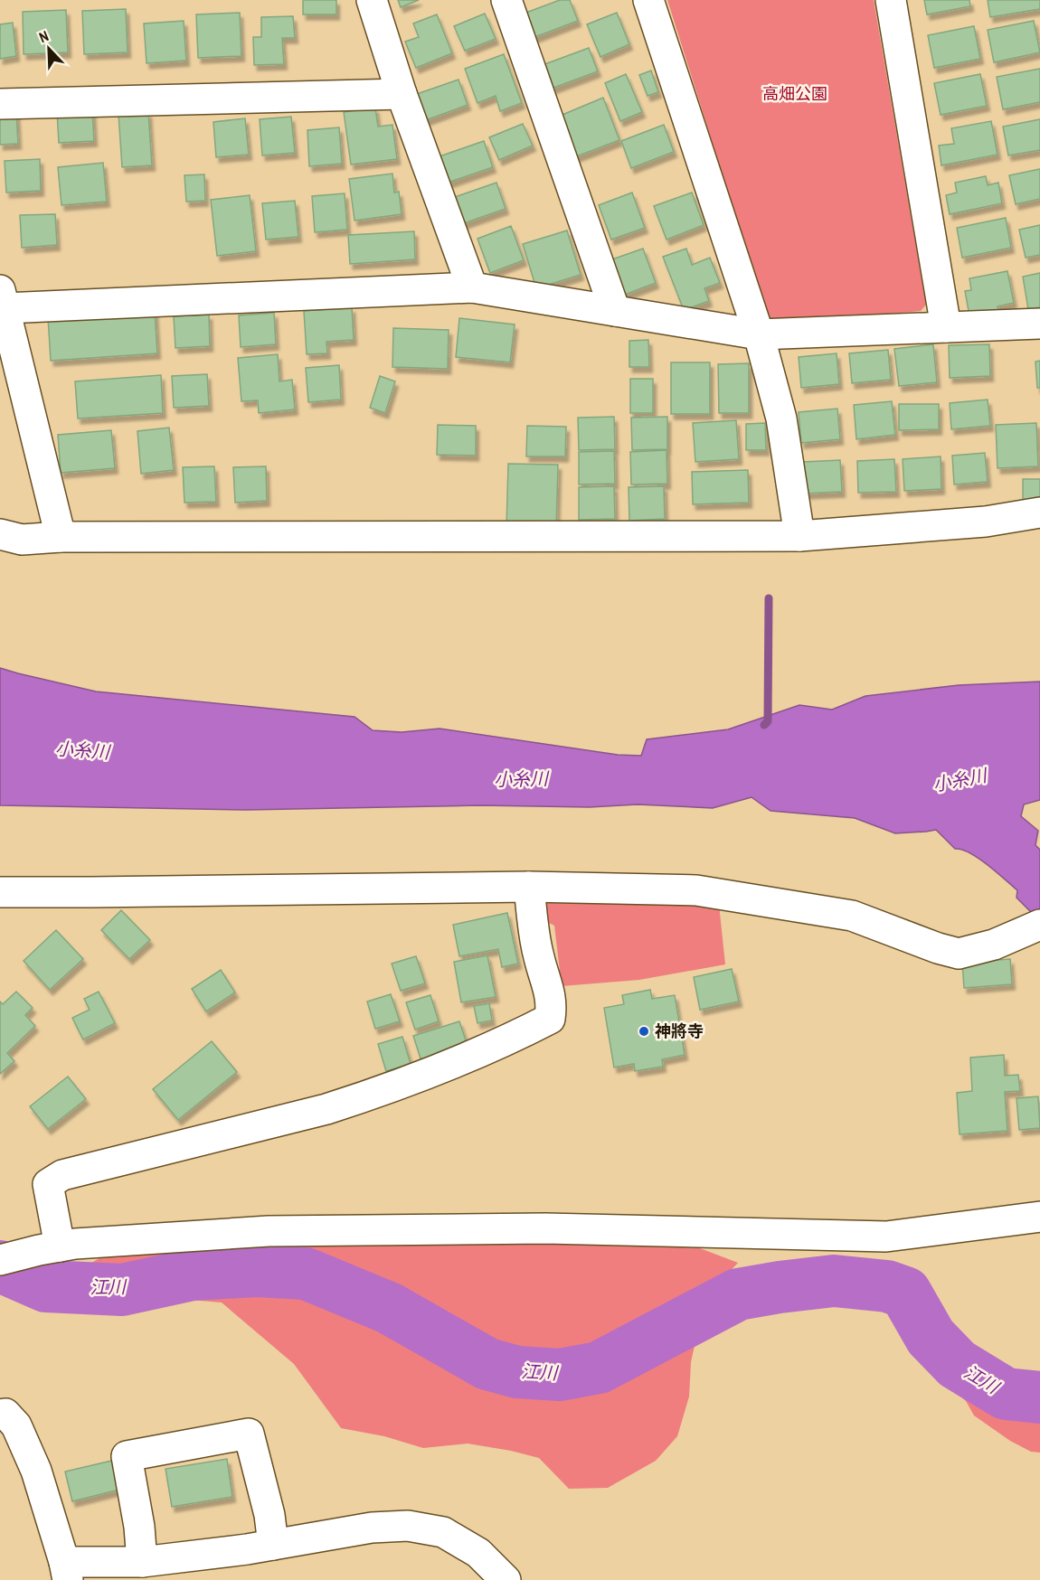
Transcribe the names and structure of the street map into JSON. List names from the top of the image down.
{
  "water": ["小糸川", "江川"],
  "parks": ["高畑公園"],
  "places": ["神將寺"],
  "north": "top left"
}
